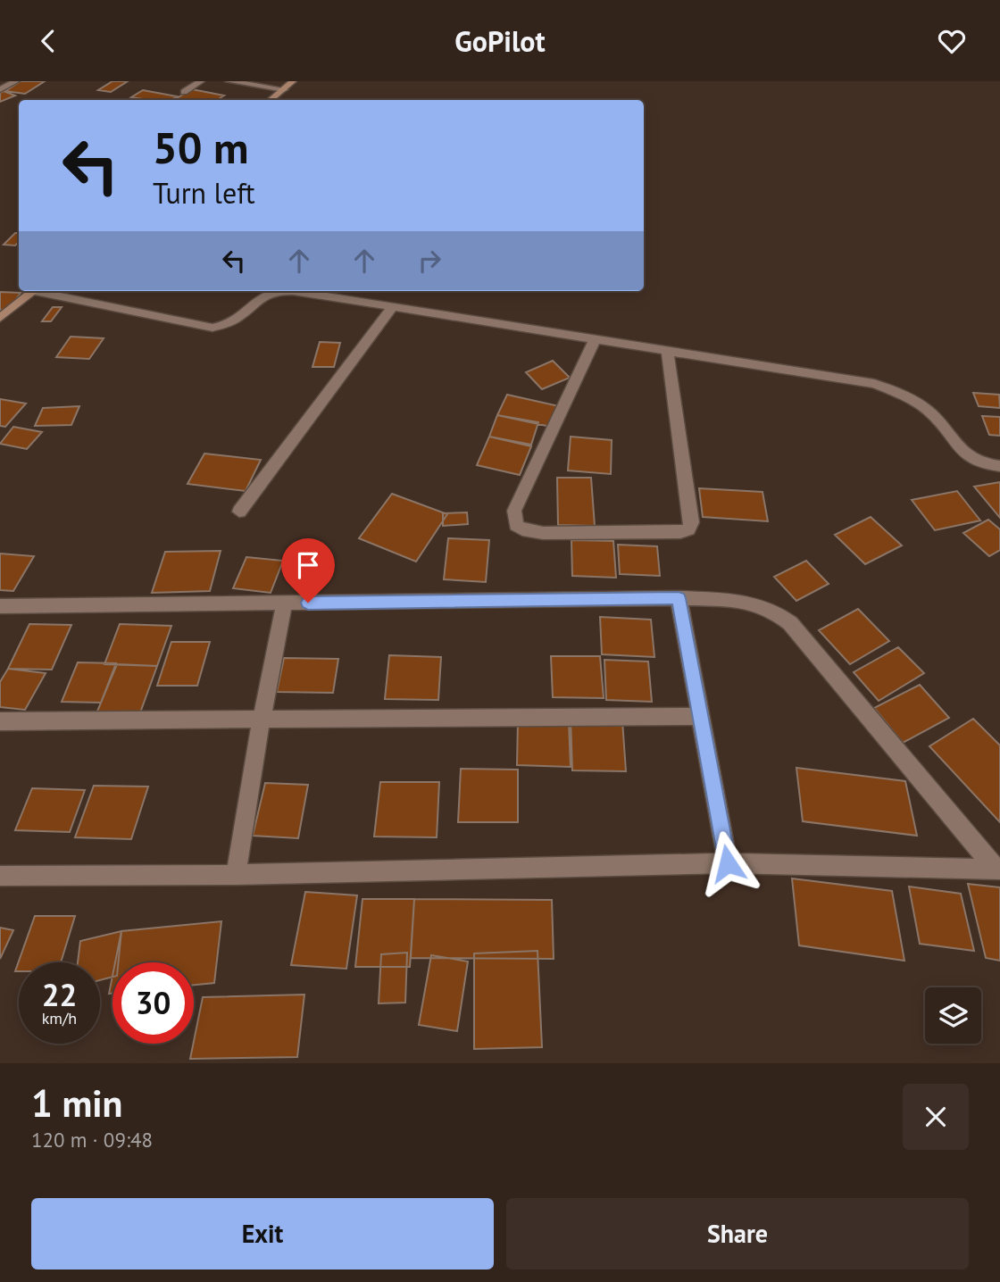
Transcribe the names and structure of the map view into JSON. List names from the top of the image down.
{
  "page": {
    "header": "GoPilot",
    "turn": ["50 m", "Turn left"],
    "speed": "22 km/h",
    "limit": "30",
    "heading": ["1 min", "120 m · 09:48"],
    "buttons": ["Exit", "Share"]
  }
}
